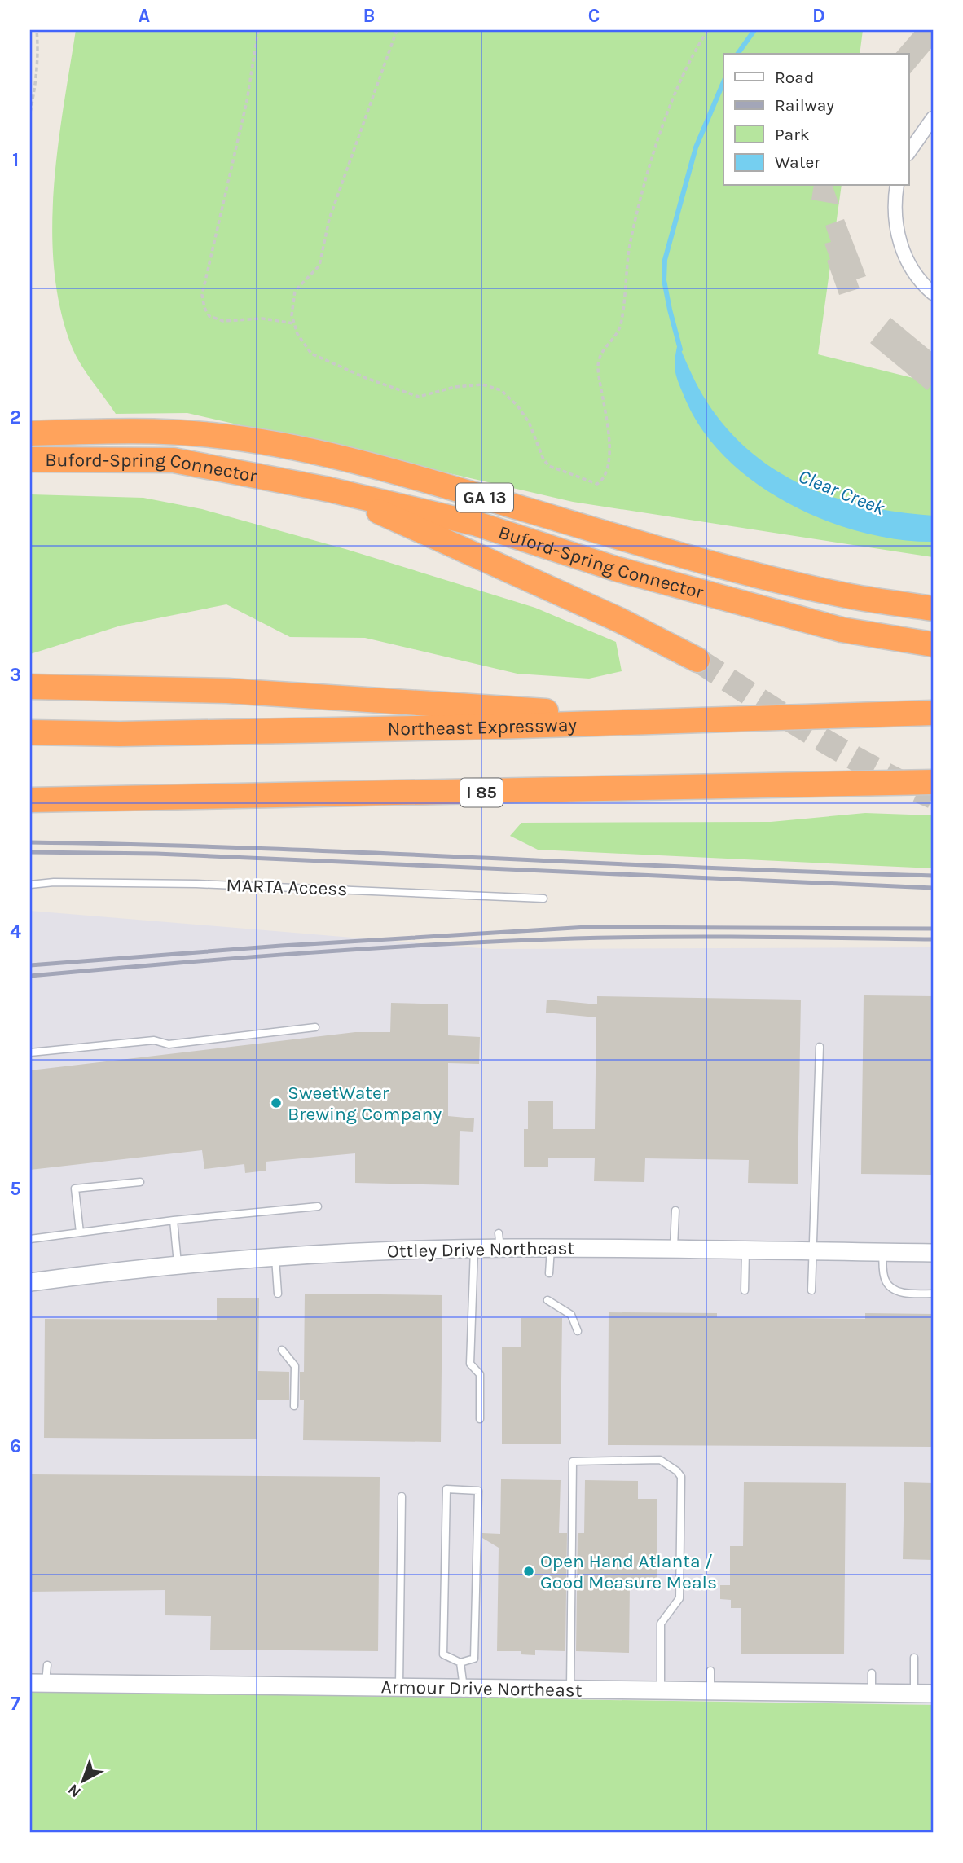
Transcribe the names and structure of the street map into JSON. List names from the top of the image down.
{
  "streets": {
    "highway": [
      "Buford-Spring Connector",
      "GA 13",
      "Northeast Expressway",
      "I 85"
    ],
    "street": ["Ottley Drive Northeast", "Armour Drive Northeast"],
    "lane": ["MARTA Access"]
  },
  "water": ["Clear Creek"],
  "places": ["SweetWater Brewing Company", "Open Hand Atlanta / Good Measure Meals"],
  "legend": [
    "Road",
    "Railway",
    "Park",
    "Water"
  ],
  "north": "bottom left",
  "grid": {
    "columns": [
      "A",
      "B",
      "C",
      "D"
    ],
    "rows": [
      "1",
      "2",
      "3",
      "4",
      "5",
      "6",
      "7"
    ]
  }
}
